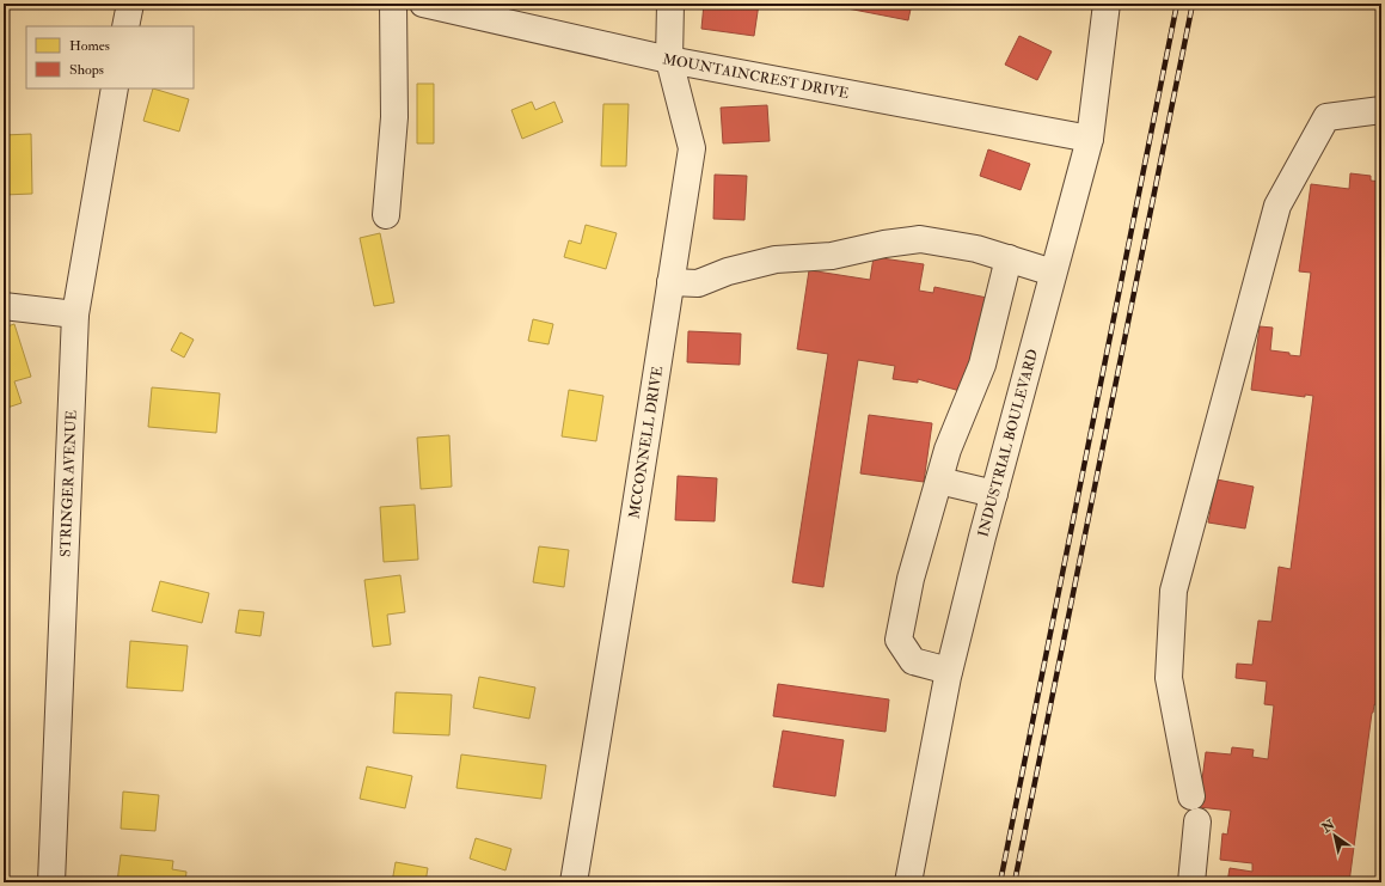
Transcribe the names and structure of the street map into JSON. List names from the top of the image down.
{
  "streets": {
    "street": [
      "MOUNTAINCREST DRIVE",
      "MCCONNELL DRIVE",
      "INDUSTRIAL BOULEVARD",
      "STRINGER AVENUE"
    ]
  },
  "crossings": [
    ["MOUNTAINCREST DRIVE", "MCCONNELL DRIVE"],
    ["MOUNTAINCREST DRIVE", "INDUSTRIAL BOULEVARD"]
  ],
  "legend": ["Homes", "Shops"],
  "north": "top left"
}
